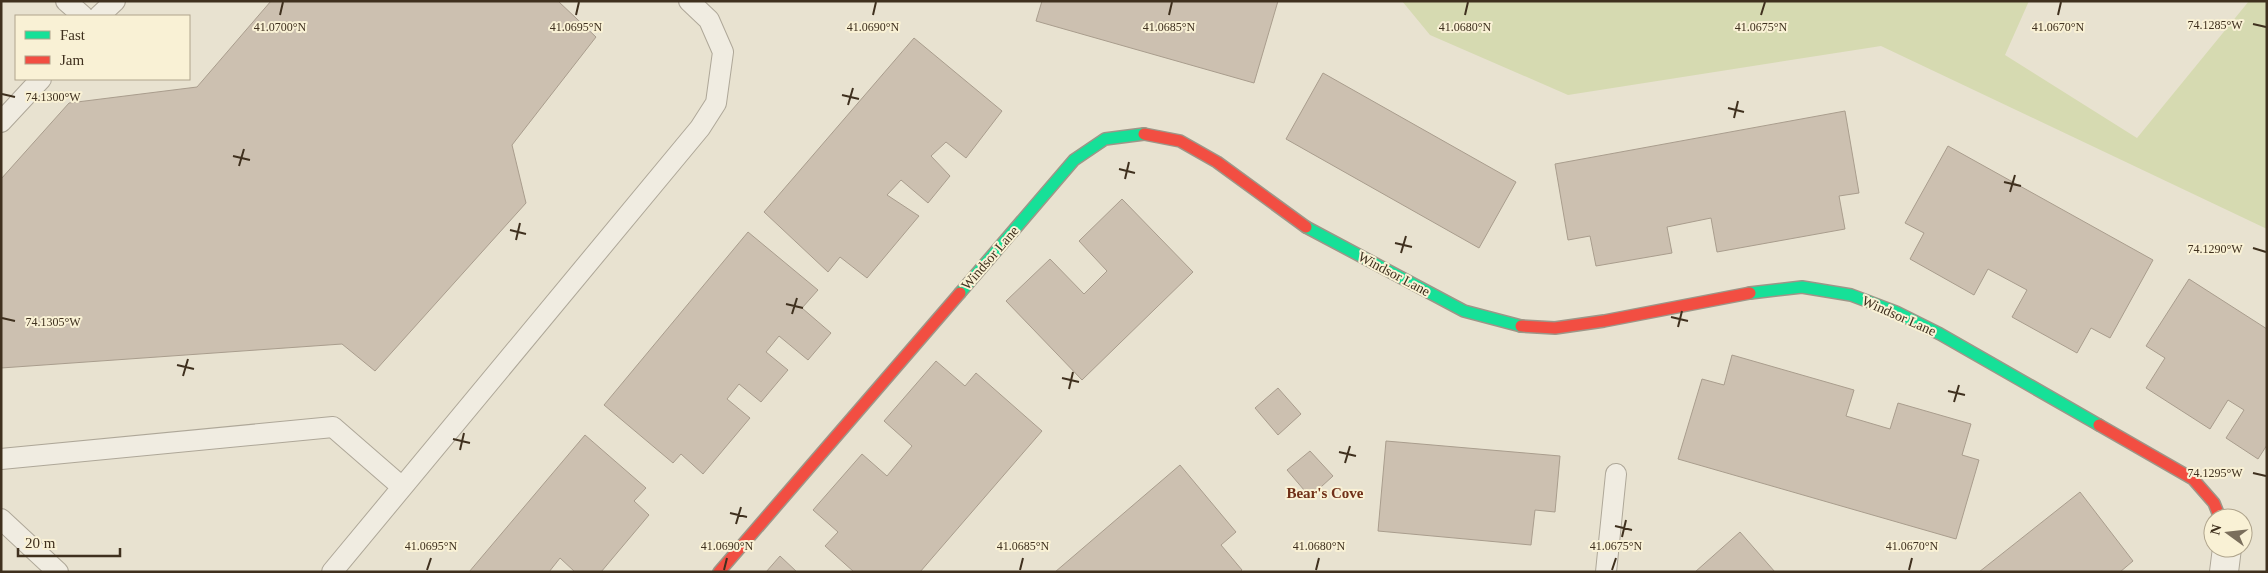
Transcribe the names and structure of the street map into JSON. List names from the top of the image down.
{
  "streets": {
    "street": ["Windsor Lane"]
  },
  "districts": ["Bear's Cove"],
  "legend": ["Fast", "Jam"],
  "scale_bar": "20 m",
  "north": "left",
  "coordinates": [
    "74.1285°W",
    "41.0690°N",
    "41.0685°N",
    "41.0700°N",
    "41.0695°N",
    "41.0680°N",
    "41.0675°N",
    "41.0670°N",
    "74.1300°W",
    "74.1290°W",
    "74.1305°W",
    "74.1295°W"
  ]
}
